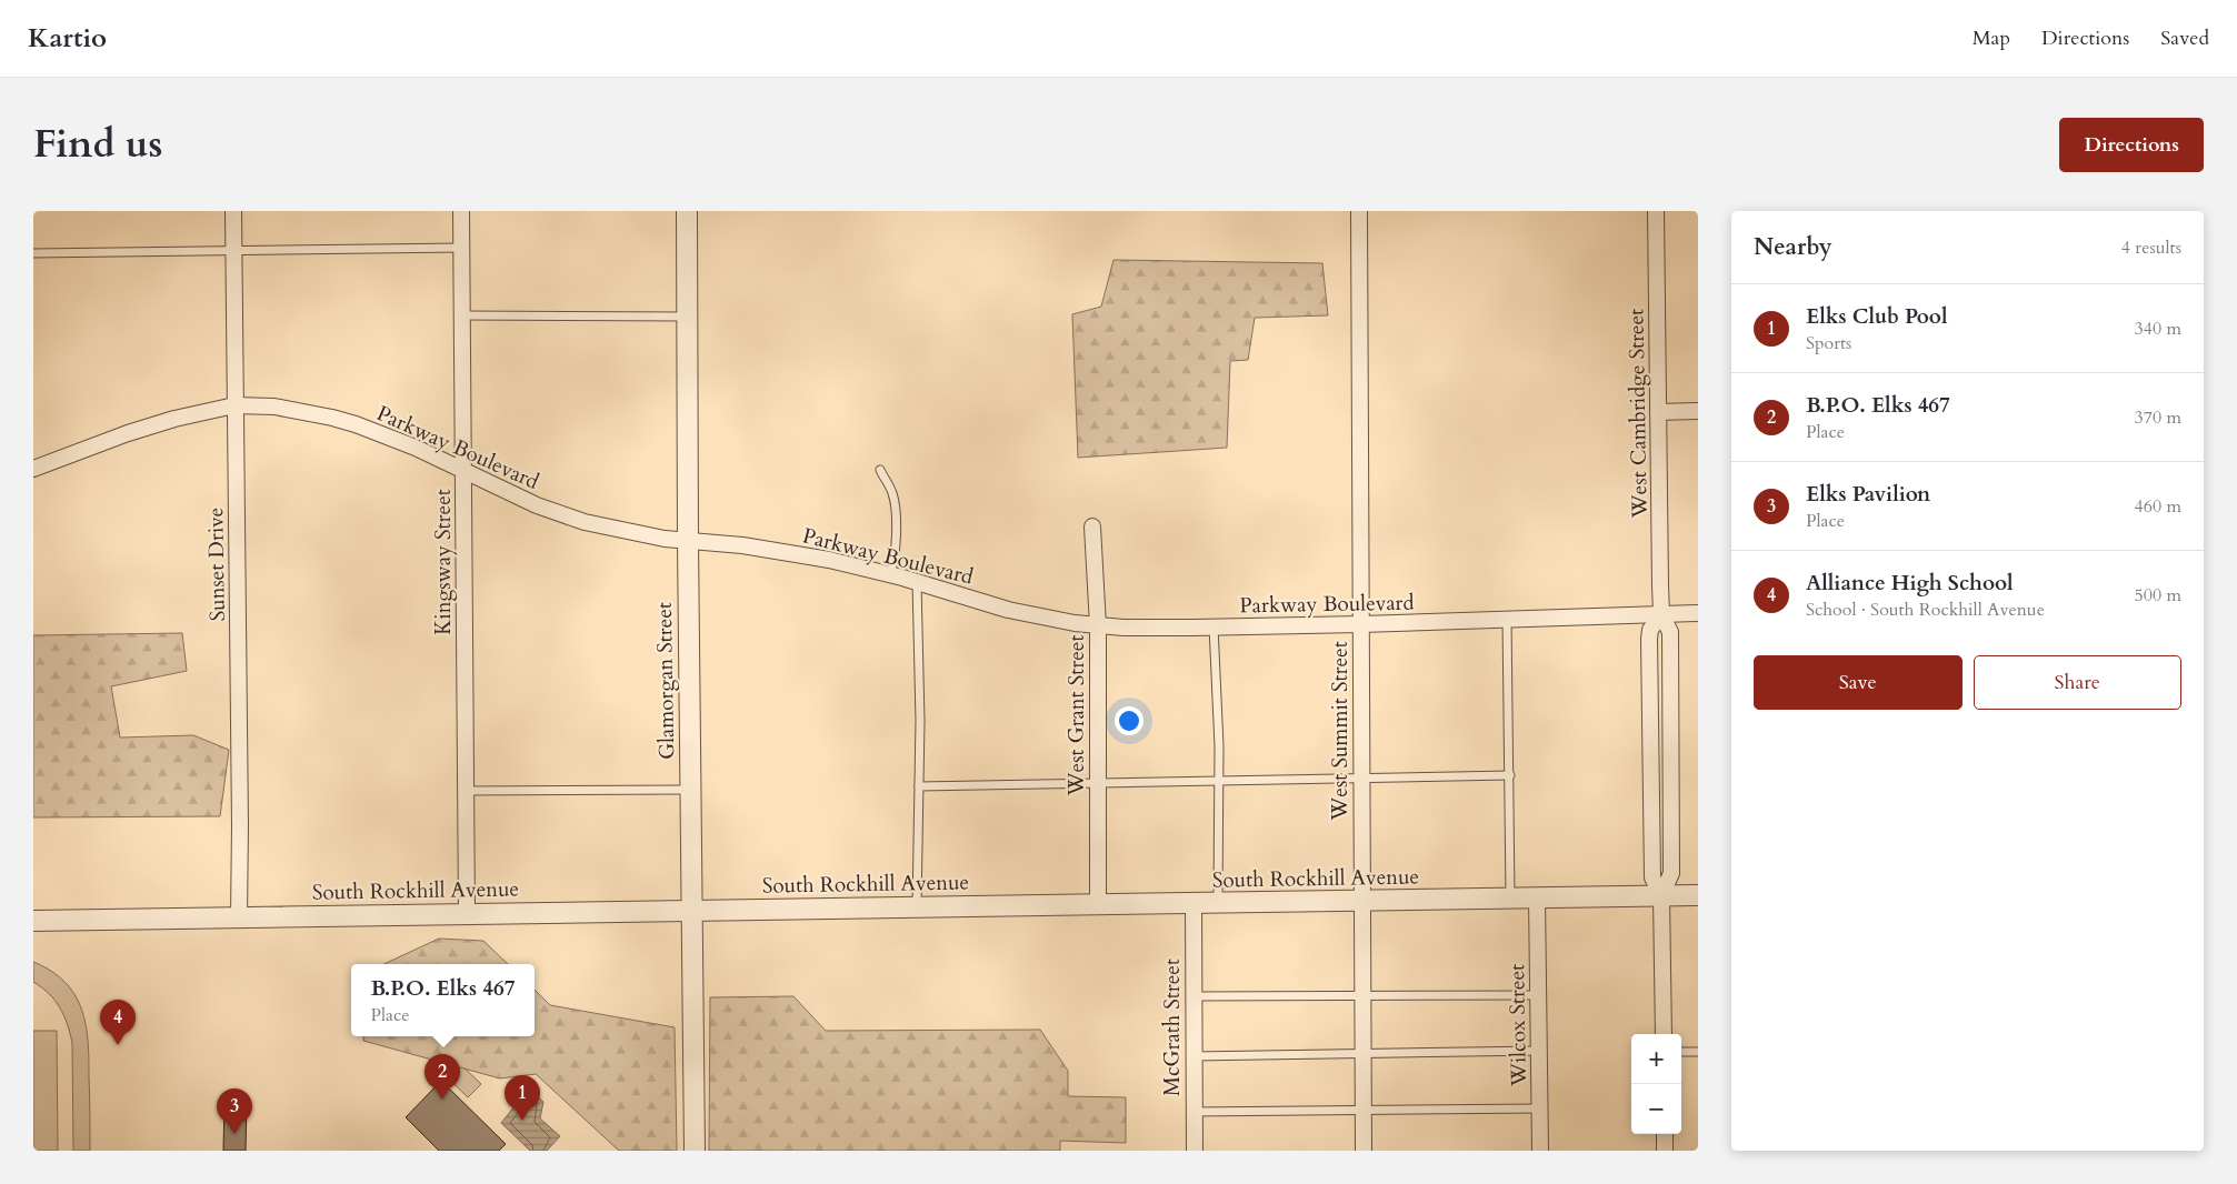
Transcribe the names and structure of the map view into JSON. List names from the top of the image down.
{
  "streets": {
    "street": [
      "West Cambridge Street",
      "Parkway Boulevard",
      "Kingsway Street",
      "Sunset Drive",
      "Glamorgan Street",
      "West Grant Street",
      "West Summit Street",
      "South Rockhill Avenue",
      "Wilcox Street",
      "McGrath Street"
    ]
  },
  "crossings": [
    ["West Cambridge Street", "Parkway Boulevard"],
    ["West Cambridge Street", "South Rockhill Avenue"],
    ["Parkway Boulevard", "Kingsway Street"],
    ["Parkway Boulevard", "Sunset Drive"],
    ["Parkway Boulevard", "Glamorgan Street"],
    ["Parkway Boulevard", "West Grant Street"],
    ["Parkway Boulevard", "West Summit Street"],
    ["Kingsway Street", "South Rockhill Avenue"],
    ["Sunset Drive", "South Rockhill Avenue"],
    ["Glamorgan Street", "South Rockhill Avenue"],
    ["West Grant Street", "South Rockhill Avenue"],
    ["West Summit Street", "South Rockhill Avenue"],
    ["South Rockhill Avenue", "Wilcox Street"],
    ["South Rockhill Avenue", "McGrath Street"]
  ],
  "page": {
    "header": "Kartio",
    "nav": ["Map", "Directions", "Saved"],
    "title": "Find us",
    "buttons": [
      "Directions",
      ["Save", "Share"]
    ],
    "heading": ["Nearby", "4 results"],
    "list": [
      {
        "mark": "1",
        "name": "Elks Club Pool",
        "note": "Sports",
        "value": "340 m"
      },
      {
        "mark": "2",
        "name": "B.P.O. Elks 467",
        "note": "Place",
        "value": "370 m"
      },
      {
        "mark": "3",
        "name": "Elks Pavilion",
        "note": "Place",
        "value": "460 m"
      },
      {
        "mark": "4",
        "name": "Alliance High School",
        "note": "School · South Rockhill Avenue",
        "value": "500 m"
      }
    ],
    "popup": ["B.P.O. Elks 467", "Place"],
    "pins": [
      "4",
      "2",
      "1",
      "3"
    ],
    "map_buttons": ["+", "−"]
  }
}
